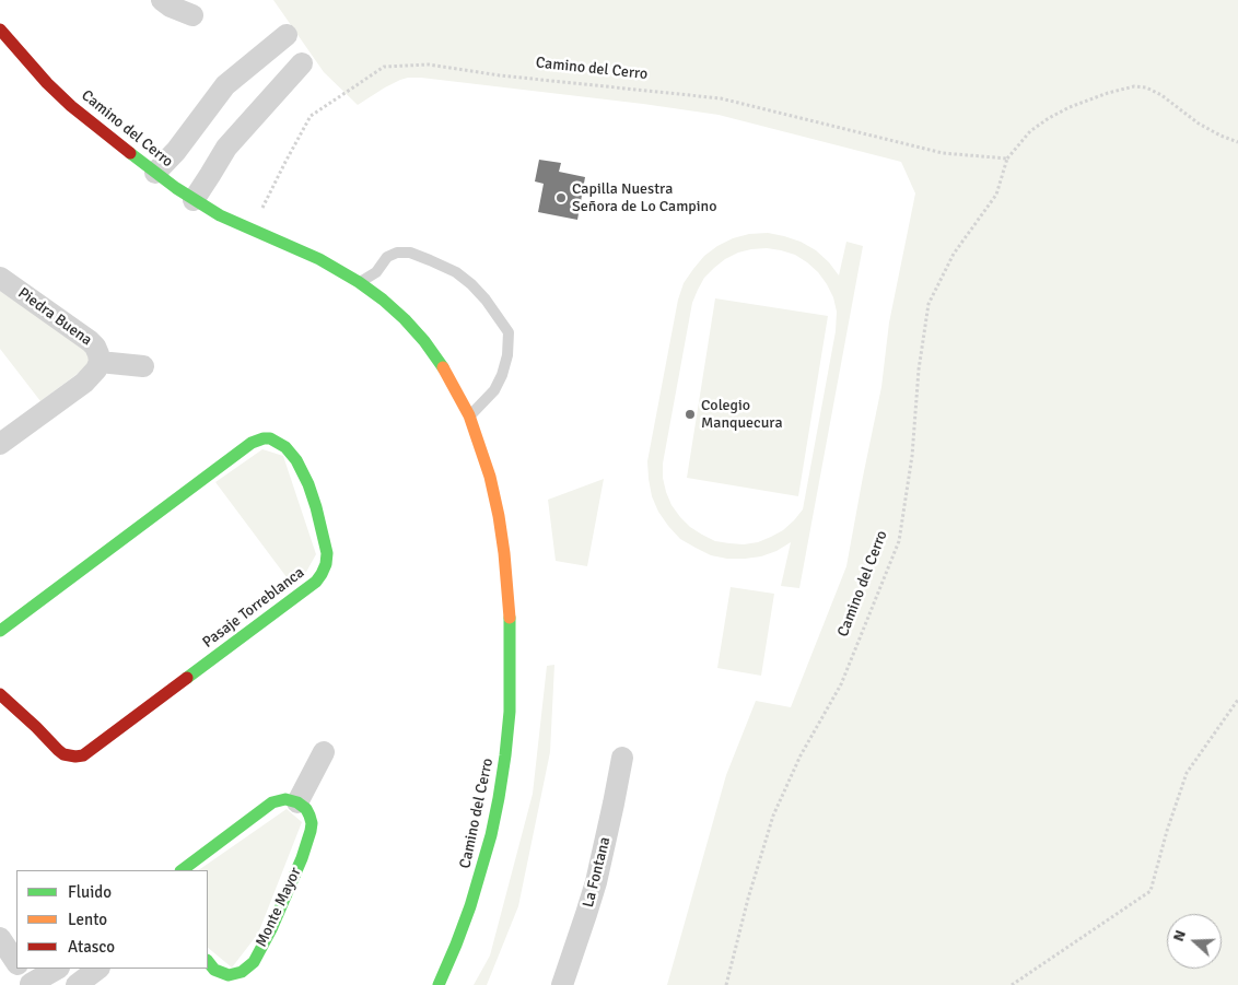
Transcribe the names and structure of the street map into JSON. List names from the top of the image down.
{
  "streets": {
    "street": [
      "Camino del Cerro",
      "Piedra Buena",
      "Pasaje Torreblanca",
      "La Fontana",
      "Monte Mayor"
    ]
  },
  "places": ["Capilla Nuestra Señora de Lo Campino", "Colegio Manquecura"],
  "legend": ["Fluido", "Lento", "Atasco"],
  "north": "left"
}
